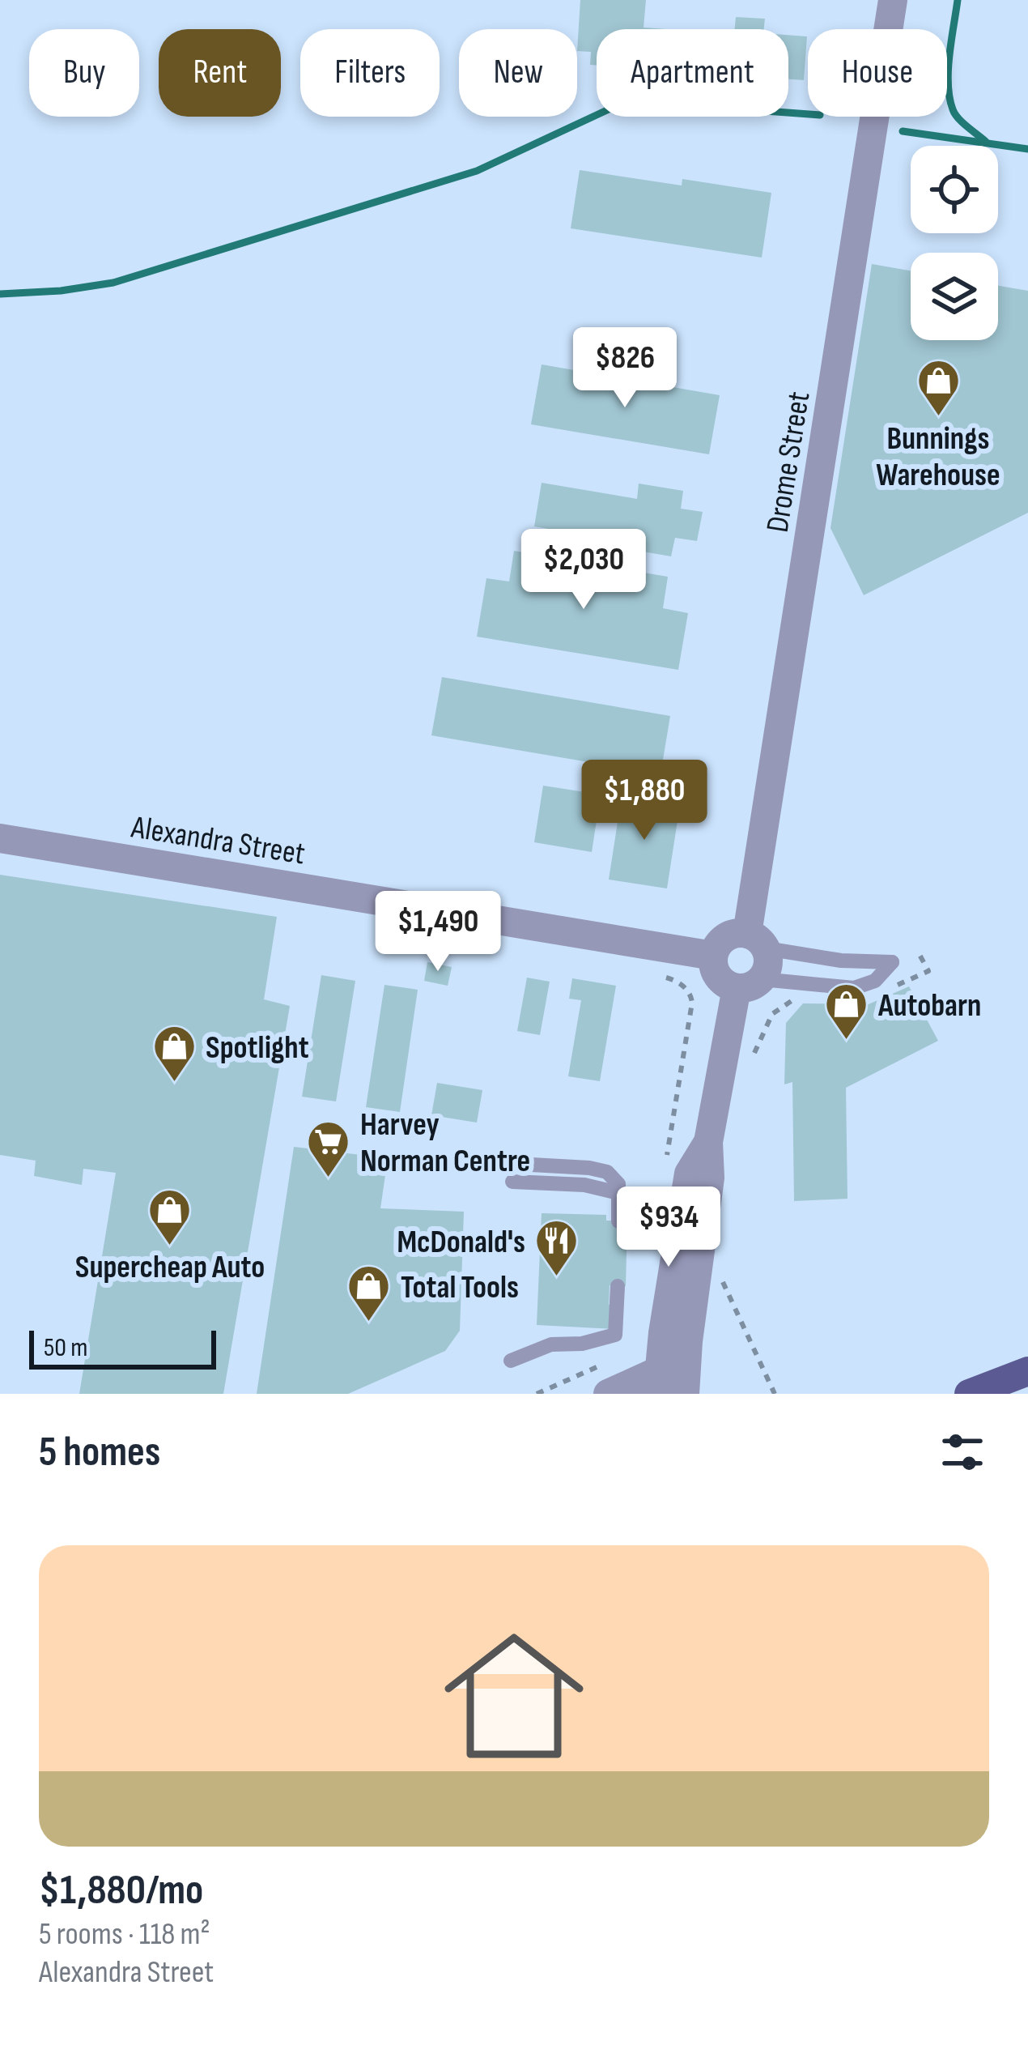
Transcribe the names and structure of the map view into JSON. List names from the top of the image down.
{
  "streets": {
    "street": ["Drome Street", "Alexandra Street"]
  },
  "crossings": [
    ["Drome Street", "Alexandra Street"]
  ],
  "places": {
    "shop": [
      "Bunnings Warehouse",
      "Autobarn",
      "Spotlight",
      "Supercheap Auto",
      "Total Tools"
    ],
    "supermarket": ["Harvey Norman Centre"],
    "restaurant": ["McDonald's"]
  },
  "scale_bar": "50 m",
  "page": {
    "chip": [
      "Buy",
      "Rent",
      "Filters",
      "New",
      "Apartment",
      "House"
    ],
    "price": [
      "$826",
      "$2,030",
      "$1,880",
      "$1,490",
      "$934"
    ],
    "scale": "50 m",
    "heading": "5 homes",
    "list": [
      {
        "name": "$1,880/mo",
        "note": "5 rooms · 118 m² · Alexandra Street"
      }
    ]
  }
}
